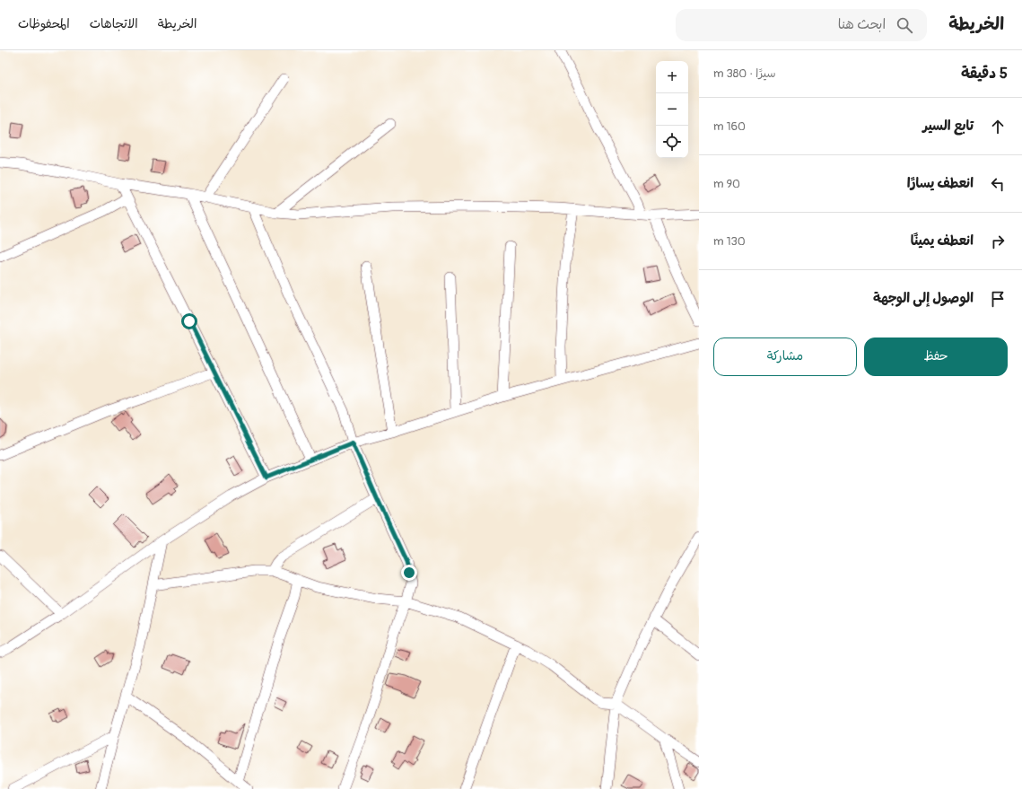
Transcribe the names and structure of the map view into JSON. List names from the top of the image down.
{
  "page": {
    "header": "الخريطة",
    "search": "ابحث هنا",
    "nav": ["الخريطة", "الاتجاهات", "المحفوظات"],
    "heading": ["5 دقيقة", "سيرًا · 380 m"],
    "map_buttons": ["+", "−"],
    "list": [
      ["تابع السير", "160 m"],
      ["انعطف يسارًا", "90 m"],
      ["انعطف يمينًا", "130 m"],
      "الوصول إلى الوجهة"
    ],
    "buttons": ["حفظ", "مشاركة"]
  }
}
